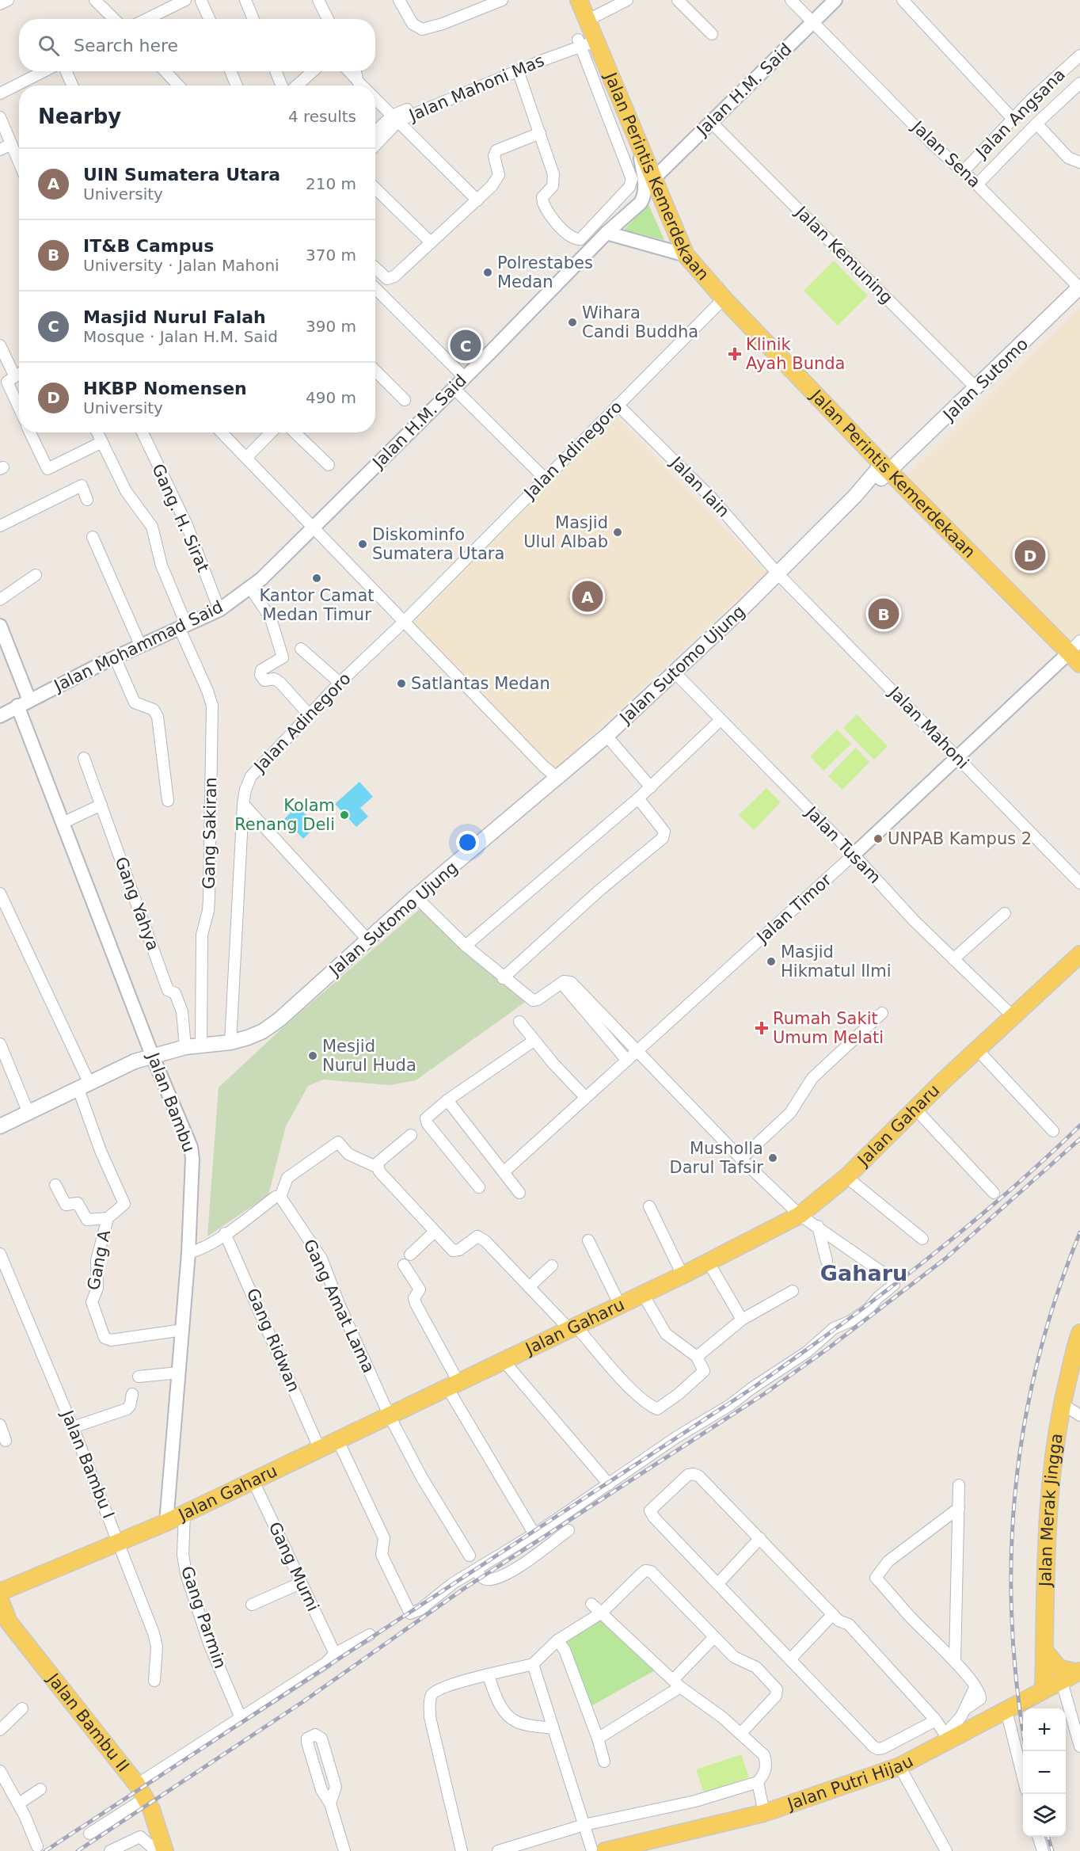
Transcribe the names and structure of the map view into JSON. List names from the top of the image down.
{
  "streets": {
    "main road": [
      "Jalan Perintis Kemerdekaan",
      "Jalan Sutomo",
      "Jalan Sutomo Ujung",
      "Jalan Gaharu",
      "Jalan Merak Jingga",
      "Jalan Bambu II",
      "Jalan Putri Hijau"
    ],
    "street": [
      "Jalan Mahoni Mas",
      "Jalan H.M. Said",
      "Jalan Angsana",
      "Jalan Sena",
      "Jalan Kemuning",
      "Jalan Adinegoro",
      "Jalan Iain",
      "Gang. H. Sirat",
      "Jalan Mohammad Said",
      "Jalan Mahoni",
      "Gang Sakiran",
      "Jalan Tusam",
      "Gang Yahya",
      "Jalan Timor",
      "Jalan Bambu",
      "Gang A",
      "Gang Amat Lama",
      "Gang Ridwan",
      "Jalan Bambu I",
      "Gang Murni",
      "Gang Parmin"
    ]
  },
  "crossings": [
    ["Jalan Mahoni Mas", "Jalan Perintis Kemerdekaan"],
    ["Jalan H.M. Said", "Jalan Sena"],
    ["Jalan H.M. Said", "Jalan Perintis Kemerdekaan"],
    ["Jalan H.M. Said", "Jalan Kemuning"],
    ["Jalan H.M. Said", "Jalan Mohammad Said"],
    ["Jalan Angsana", "Jalan Sena"],
    ["Jalan Sena", "Jalan Sutomo"],
    ["Jalan Perintis Kemerdekaan", "Jalan Sutomo"],
    ["Jalan Perintis Kemerdekaan", "Jalan Adinegoro"],
    ["Jalan Perintis Kemerdekaan", "Jalan Sutomo Ujung"],
    ["Jalan Perintis Kemerdekaan", "Jalan Timor"],
    ["Jalan Kemuning", "Jalan Sutomo"],
    ["Jalan Sutomo", "Jalan Sutomo Ujung"],
    ["Jalan Adinegoro", "Jalan Iain"],
    ["Jalan Adinegoro", "Jalan Sutomo Ujung"],
    ["Jalan Iain", "Jalan Sutomo Ujung"],
    ["Jalan Iain", "Jalan Mahoni"],
    ["Gang. H. Sirat", "Jalan Mohammad Said"],
    ["Jalan Mohammad Said", "Gang Sakiran"],
    ["Jalan Mohammad Said", "Jalan Bambu"],
    ["Jalan Sutomo Ujung", "Jalan Mahoni"],
    ["Jalan Sutomo Ujung", "Gang Sakiran"],
    ["Jalan Sutomo Ujung", "Jalan Tusam"],
    ["Jalan Sutomo Ujung", "Gang Yahya"],
    ["Jalan Sutomo Ujung", "Jalan Bambu"],
    ["Jalan Sutomo Ujung", "Gang A"],
    ["Jalan Mahoni", "Jalan Timor"],
    ["Jalan Tusam", "Jalan Timor"],
    ["Jalan Tusam", "Jalan Gaharu"],
    ["Jalan Bambu", "Jalan Gaharu"],
    ["Jalan Bambu", "Gang A"],
    ["Jalan Bambu", "Gang Parmin"],
    ["Jalan Gaharu", "Gang Amat Lama"],
    ["Jalan Gaharu", "Gang Ridwan"],
    ["Jalan Gaharu", "Jalan Bambu I"],
    ["Jalan Gaharu", "Gang Murni"],
    ["Jalan Gaharu", "Gang Parmin"],
    ["Jalan Merak Jingga", "Jalan Putri Hijau"]
  ],
  "districts": ["Gaharu"],
  "places": {
    "other": [
      "Polrestabes Medan",
      "Wihara Candi Buddha",
      "Masjid Ulul Albab",
      "Diskominfo Sumatera Utara",
      "Kantor Camat Medan Timur",
      "Satlantas Medan",
      "Kolam Renang Deli",
      "UNPAB Kampus 2",
      "Masjid Hikmatul Ilmi",
      "Mesjid Nurul Huda",
      "Musholla Darul Tafsir"
    ],
    "health": ["Klinik Ayah Bunda", "Rumah Sakit Umum Melati"]
  },
  "page": {
    "search": "Search here",
    "heading": ["Nearby", "4 results"],
    "list": [
      {
        "mark": "A",
        "name": "UIN Sumatera Utara",
        "note": "University",
        "value": "210 m"
      },
      {
        "mark": "B",
        "name": "IT&B Campus",
        "note": "University · Jalan Mahoni",
        "value": "370 m"
      },
      {
        "mark": "C",
        "name": "Masjid Nurul Falah",
        "note": "Mosque · Jalan H.M. Said",
        "value": "390 m"
      },
      {
        "mark": "D",
        "name": "HKBP Nomensen",
        "note": "University",
        "value": "490 m"
      }
    ],
    "pins": [
      "C",
      "D",
      "A",
      "B"
    ],
    "map_buttons": ["+", "−"]
  }
}
